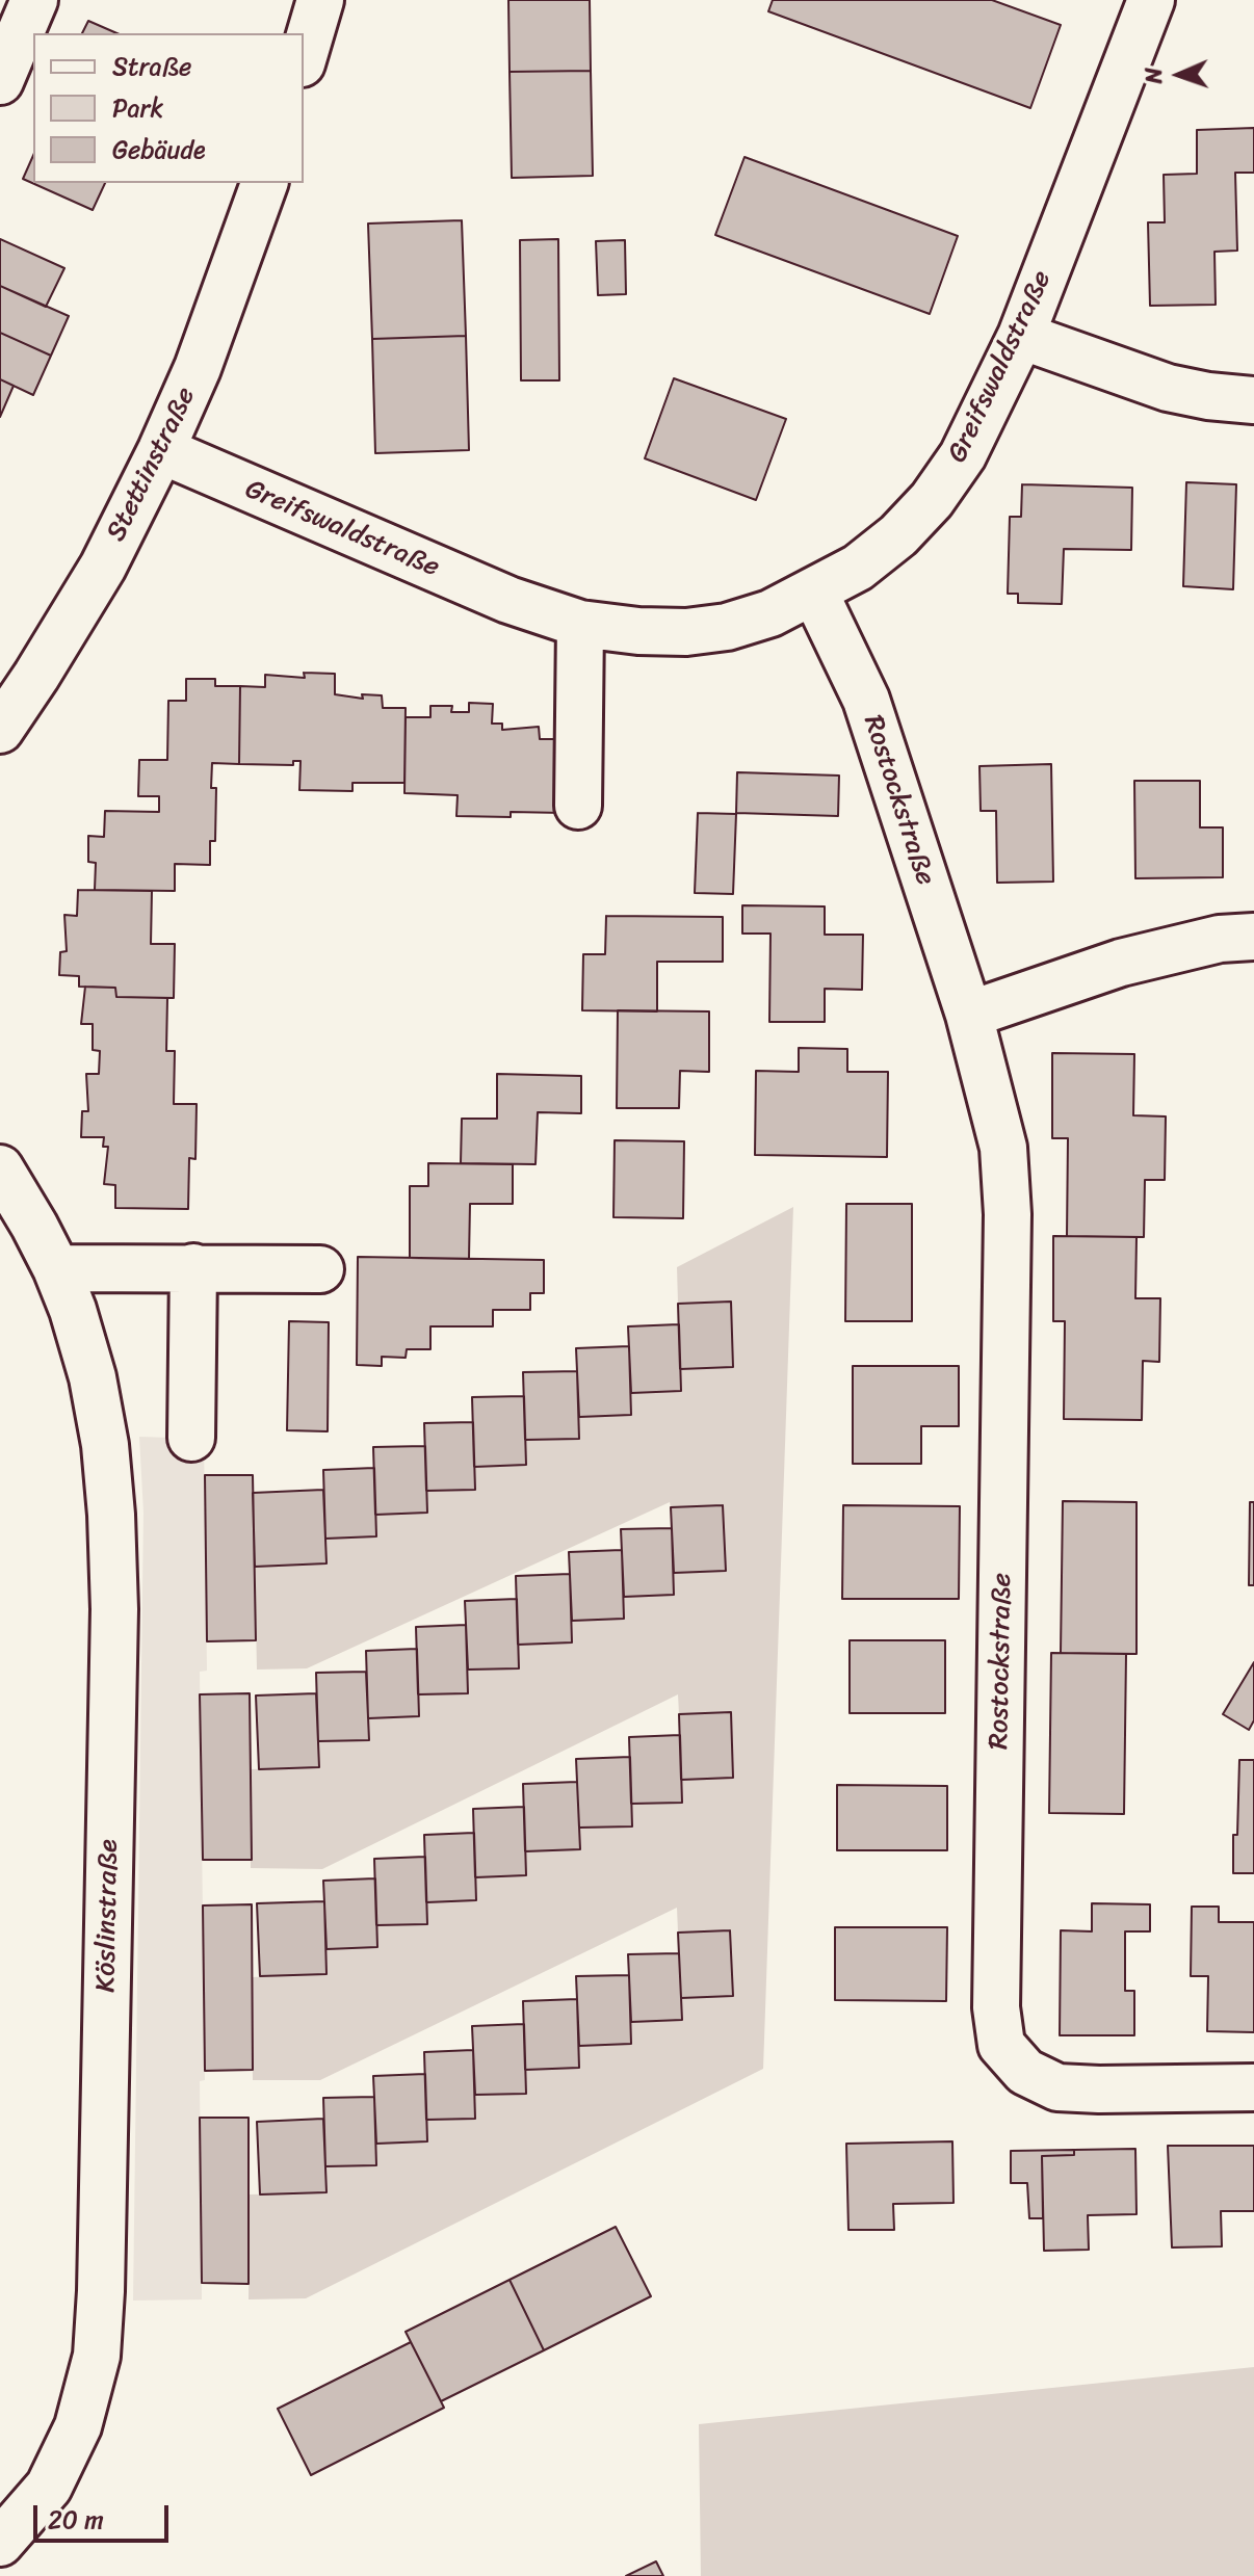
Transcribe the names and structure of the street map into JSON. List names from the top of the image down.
{
  "streets": {
    "street": [
      "Greifswaldstraße",
      "Stettinstraße",
      "Rostockstraße",
      "Köslinstraße"
    ]
  },
  "crossings": [
    ["Greifswaldstraße", "Stettinstraße"],
    ["Greifswaldstraße", "Rostockstraße"]
  ],
  "legend": ["Straße", "Park", "Gebäude"],
  "scale_bar": "20 m",
  "north": "left"
}
